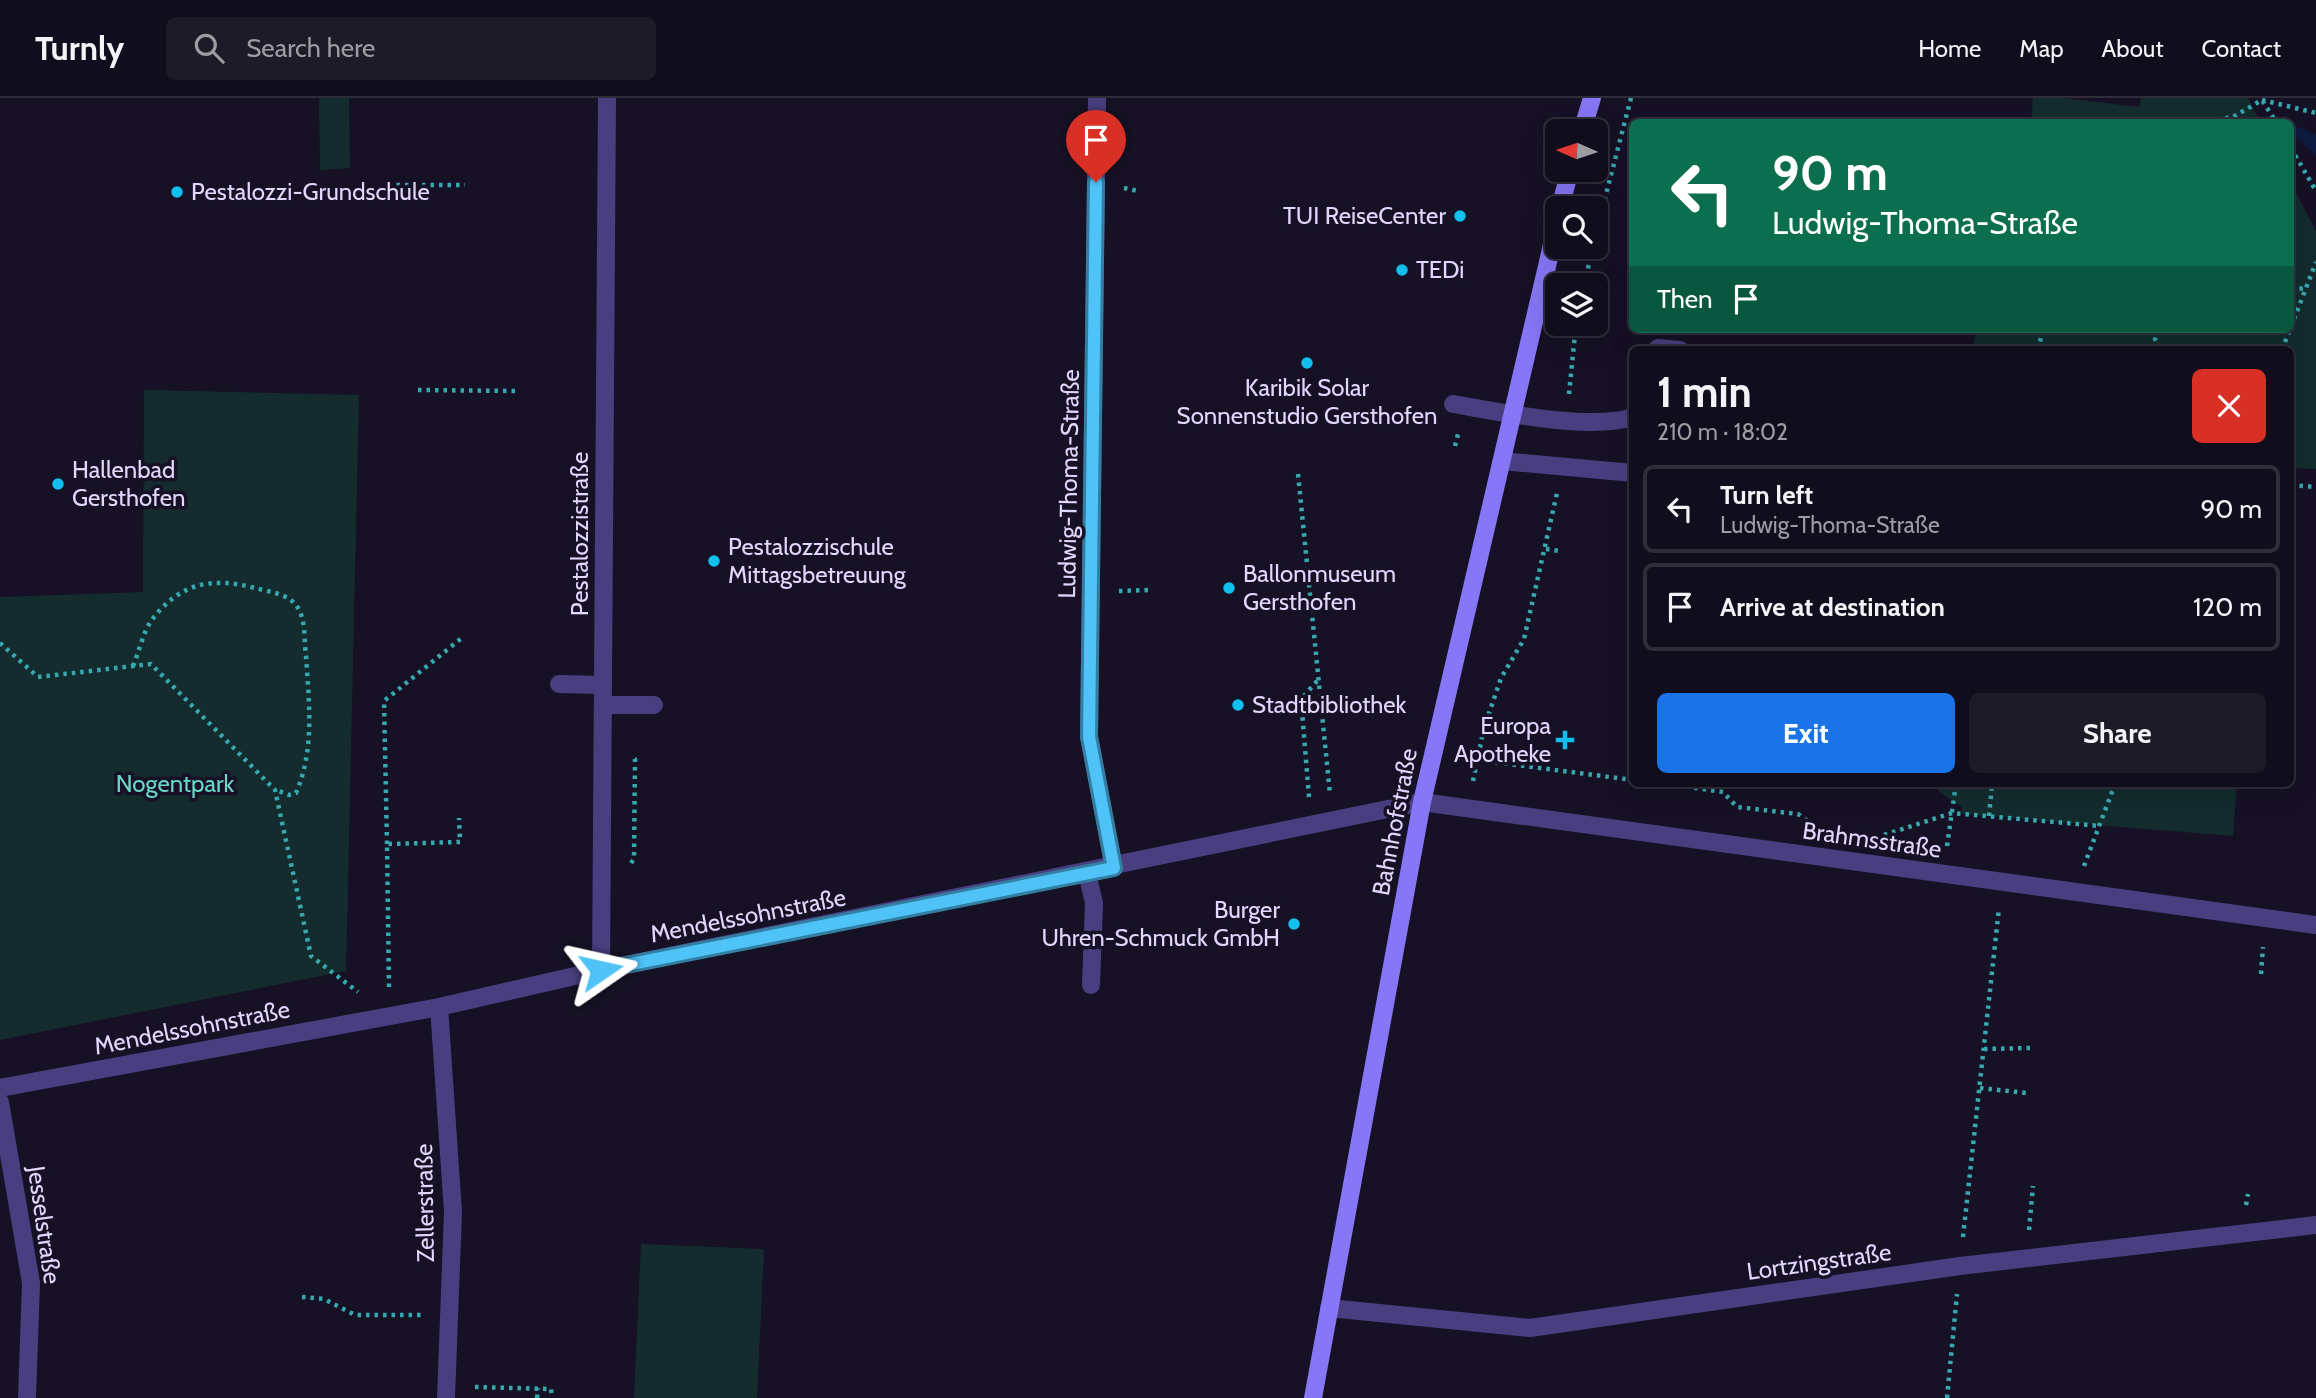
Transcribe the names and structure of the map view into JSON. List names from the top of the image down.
{
  "streets": {
    "main road": ["Bahnhofstraße"],
    "street": [
      "Ludwig-Thoma-Straße",
      "Pestalozzistraße",
      "Brahmsstraße",
      "Mendelssohnstraße",
      "Zellerstraße",
      "Jesselstraße",
      "Lortzingstraße"
    ]
  },
  "crossings": [
    ["Ludwig-Thoma-Straße", "Mendelssohnstraße"],
    ["Pestalozzistraße", "Mendelssohnstraße"],
    ["Bahnhofstraße", "Brahmsstraße"],
    ["Bahnhofstraße", "Mendelssohnstraße"],
    ["Bahnhofstraße", "Lortzingstraße"],
    ["Brahmsstraße", "Mendelssohnstraße"],
    ["Mendelssohnstraße", "Zellerstraße"]
  ],
  "parks": ["Nogentpark"],
  "places": {
    "other": [
      "Pestalozzi-Grundschule",
      "TUI ReiseCenter",
      "TEDi",
      "Karibik Solar Sonnenstudio Gersthofen",
      "Hallenbad Gersthofen",
      "Pestalozzischule Mittagsbetreuung",
      "Ballonmuseum Gersthofen",
      "Stadtbibliothek",
      "Burger Uhren-Schmuck GmbH"
    ],
    "health": ["Europa Apotheke"]
  },
  "north": "left",
  "page": {
    "header": "Turnly",
    "search": "Search here",
    "nav": [
      "Home",
      "Map",
      "About",
      "Contact"
    ],
    "turn": ["90 m", "Ludwig-Thoma-Straße"],
    "then": "Then",
    "heading": ["1 min", "210 m · 18:02"],
    "list": [
      {
        "name": "Turn left",
        "note": "Ludwig-Thoma-Straße",
        "value": "90 m"
      },
      {
        "name": "Arrive at destination",
        "value": "120 m"
      }
    ],
    "buttons": ["Exit", "Share"]
  }
}
